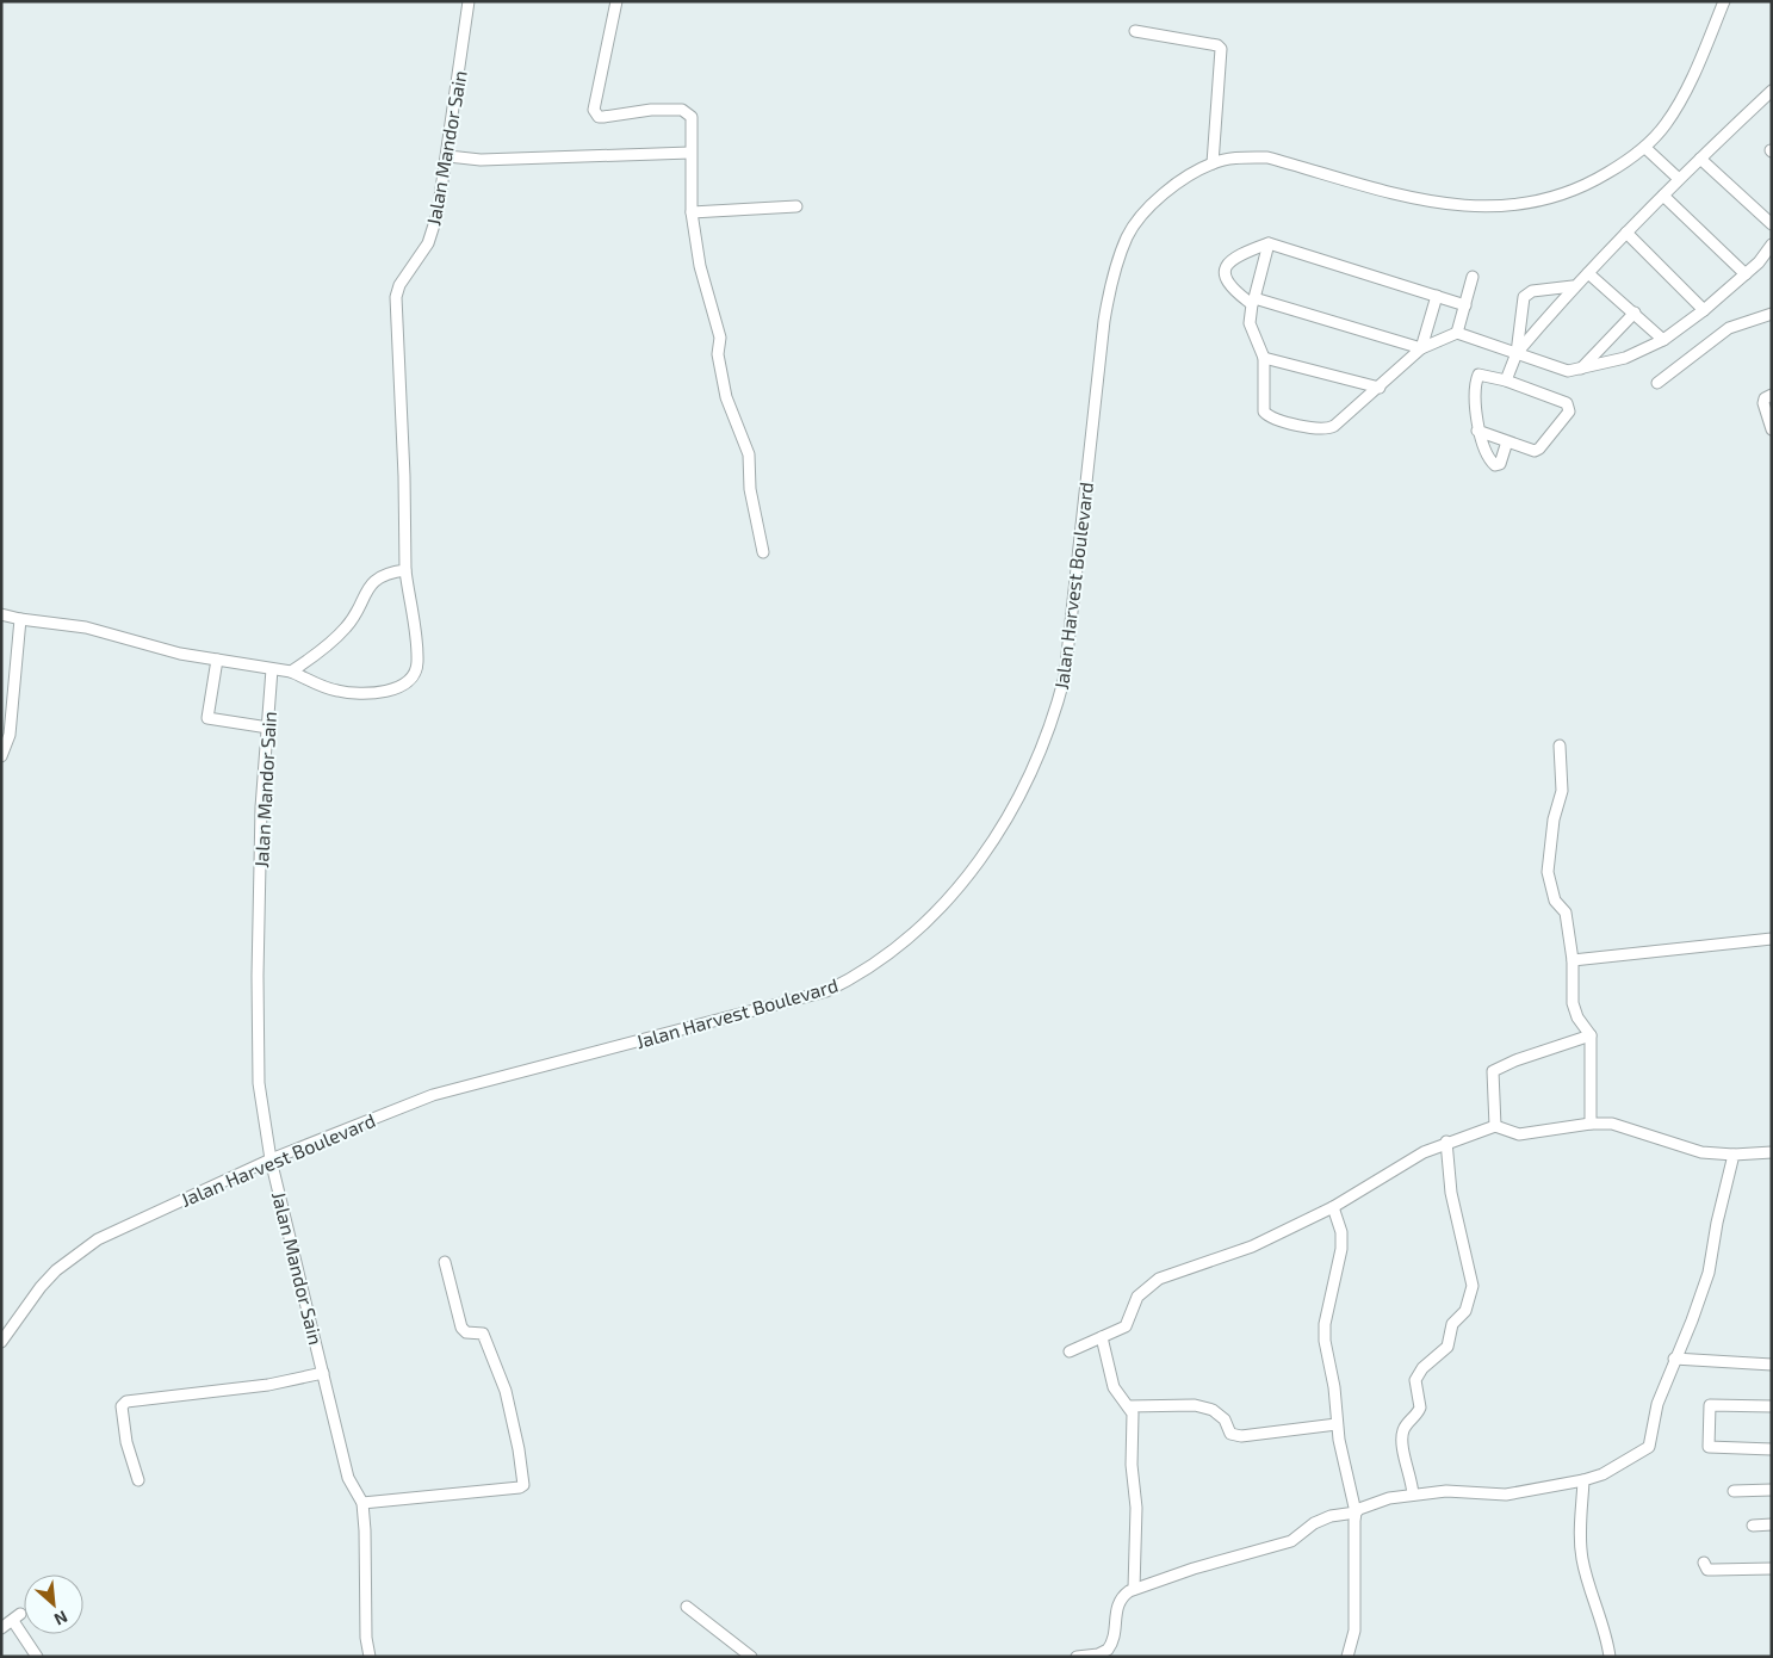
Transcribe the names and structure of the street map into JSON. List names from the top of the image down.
{
  "streets": {
    "street": ["Jalan Mandor Sain", "Jalan Harvest Boulevard"]
  },
  "crossings": [
    ["Jalan Mandor Sain", "Jalan Harvest Boulevard"]
  ],
  "north": "bottom right"
}
